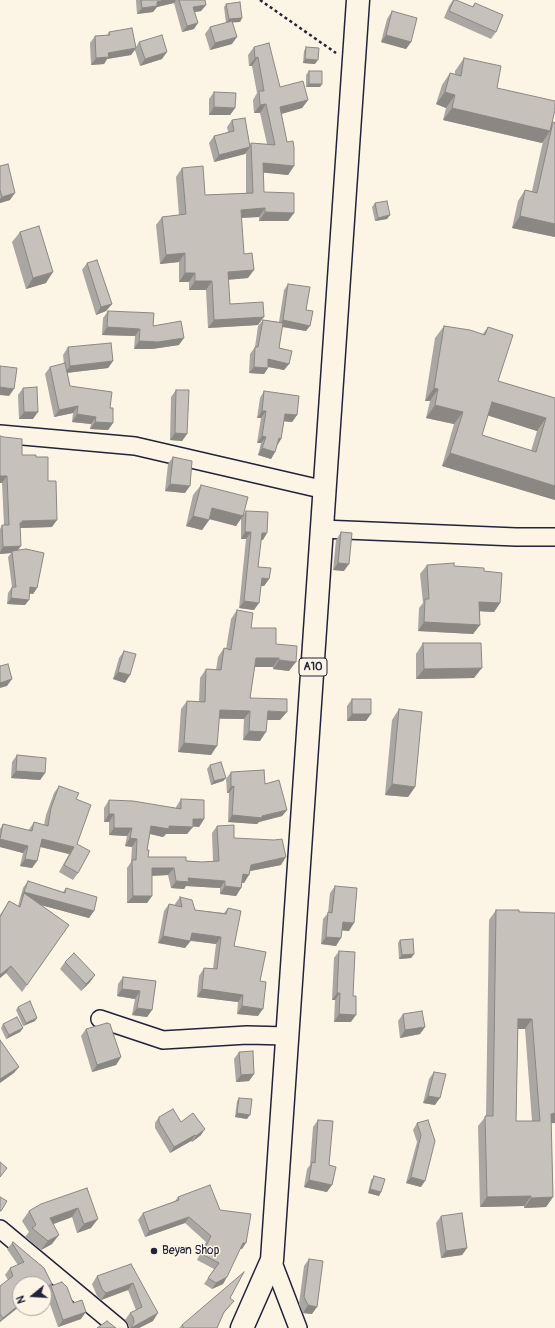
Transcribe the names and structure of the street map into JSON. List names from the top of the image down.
{
  "streets": {
    "highway": ["A10"]
  },
  "places": ["Beyan Shop"],
  "north": "left"
}
